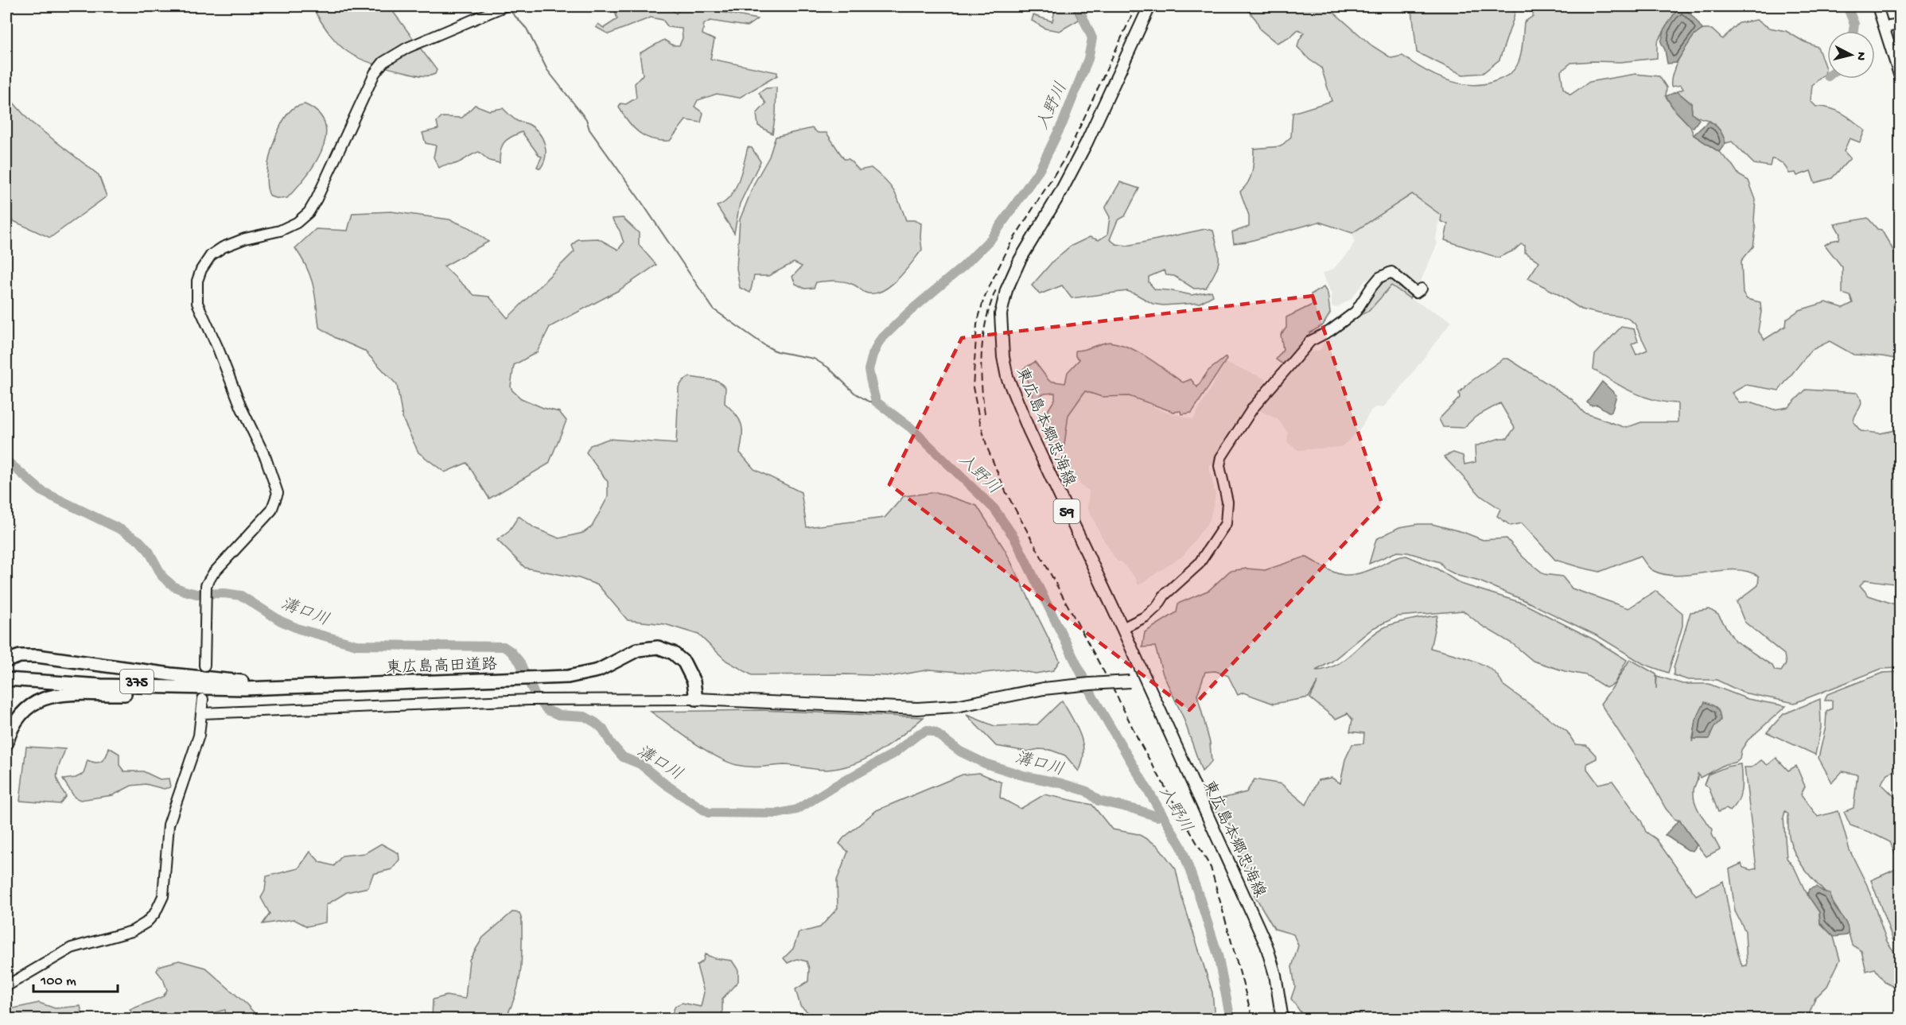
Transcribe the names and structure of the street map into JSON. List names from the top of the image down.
{
  "streets": {
    "highway": ["東広島高田道路", "375"],
    "main road": ["東広島本郷忠海線", "59"]
  },
  "crossings": [
    ["東広島高田道路", "375"]
  ],
  "water": ["入野川", "溝口川"],
  "scale_bar": "100 m",
  "north": "right"
}
